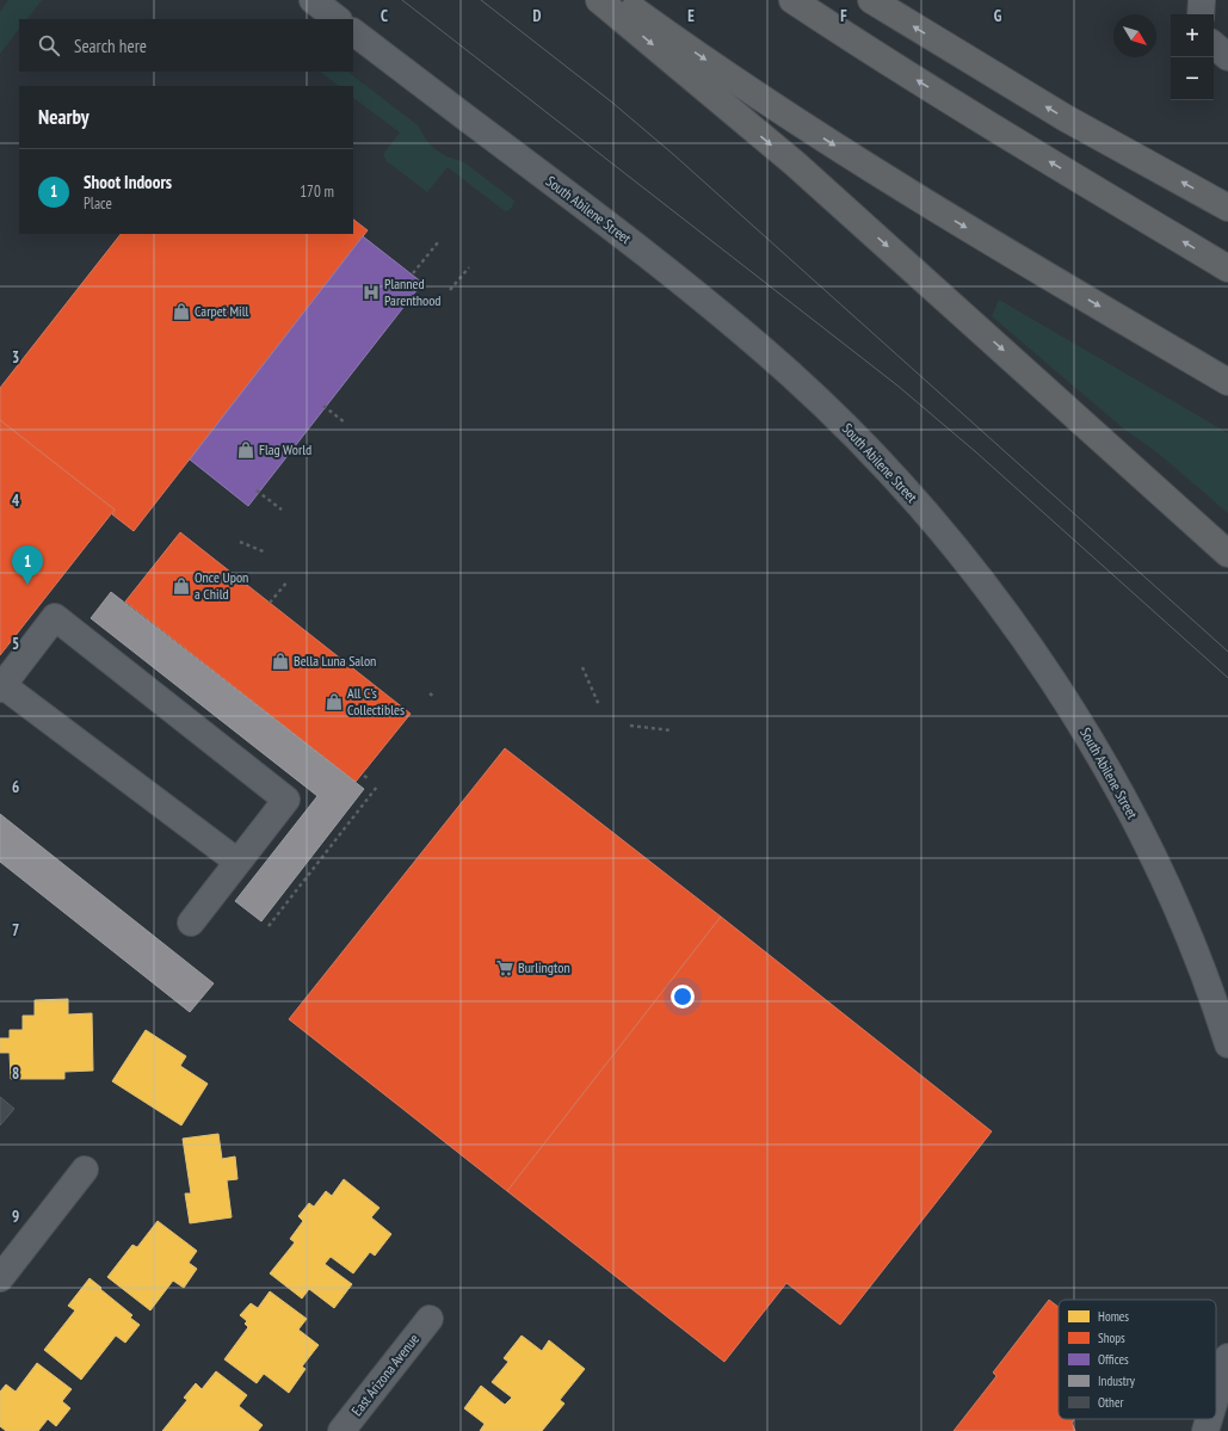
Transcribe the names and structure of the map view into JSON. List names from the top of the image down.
{
  "streets": {
    "street": ["South Abilene Street", "East Arizona Avenue"]
  },
  "places": {
    "hospital": ["Planned Parenthood"],
    "shop": [
      "Carpet Mill",
      "Flag World",
      "Once Upon a Child",
      "Bella Luna Salon",
      "All C's Collectibles"
    ],
    "supermarket": ["Burlington"]
  },
  "legend": [
    "Homes",
    "Shops",
    "Offices",
    "Industry",
    "Other"
  ],
  "north": "bottom right",
  "page": {
    "map_buttons": ["+", "−"],
    "search": "Search here",
    "heading": "Nearby",
    "list": [
      {
        "mark": "1",
        "name": "Shoot Indoors",
        "note": "Place",
        "value": "170 m"
      }
    ],
    "pins": "1"
  },
  "grid": {
    "columns": [
      "C",
      "D",
      "E",
      "F",
      "G"
    ],
    "rows": [
      "3",
      "4",
      "5",
      "6",
      "7",
      "8",
      "9"
    ]
  }
}
